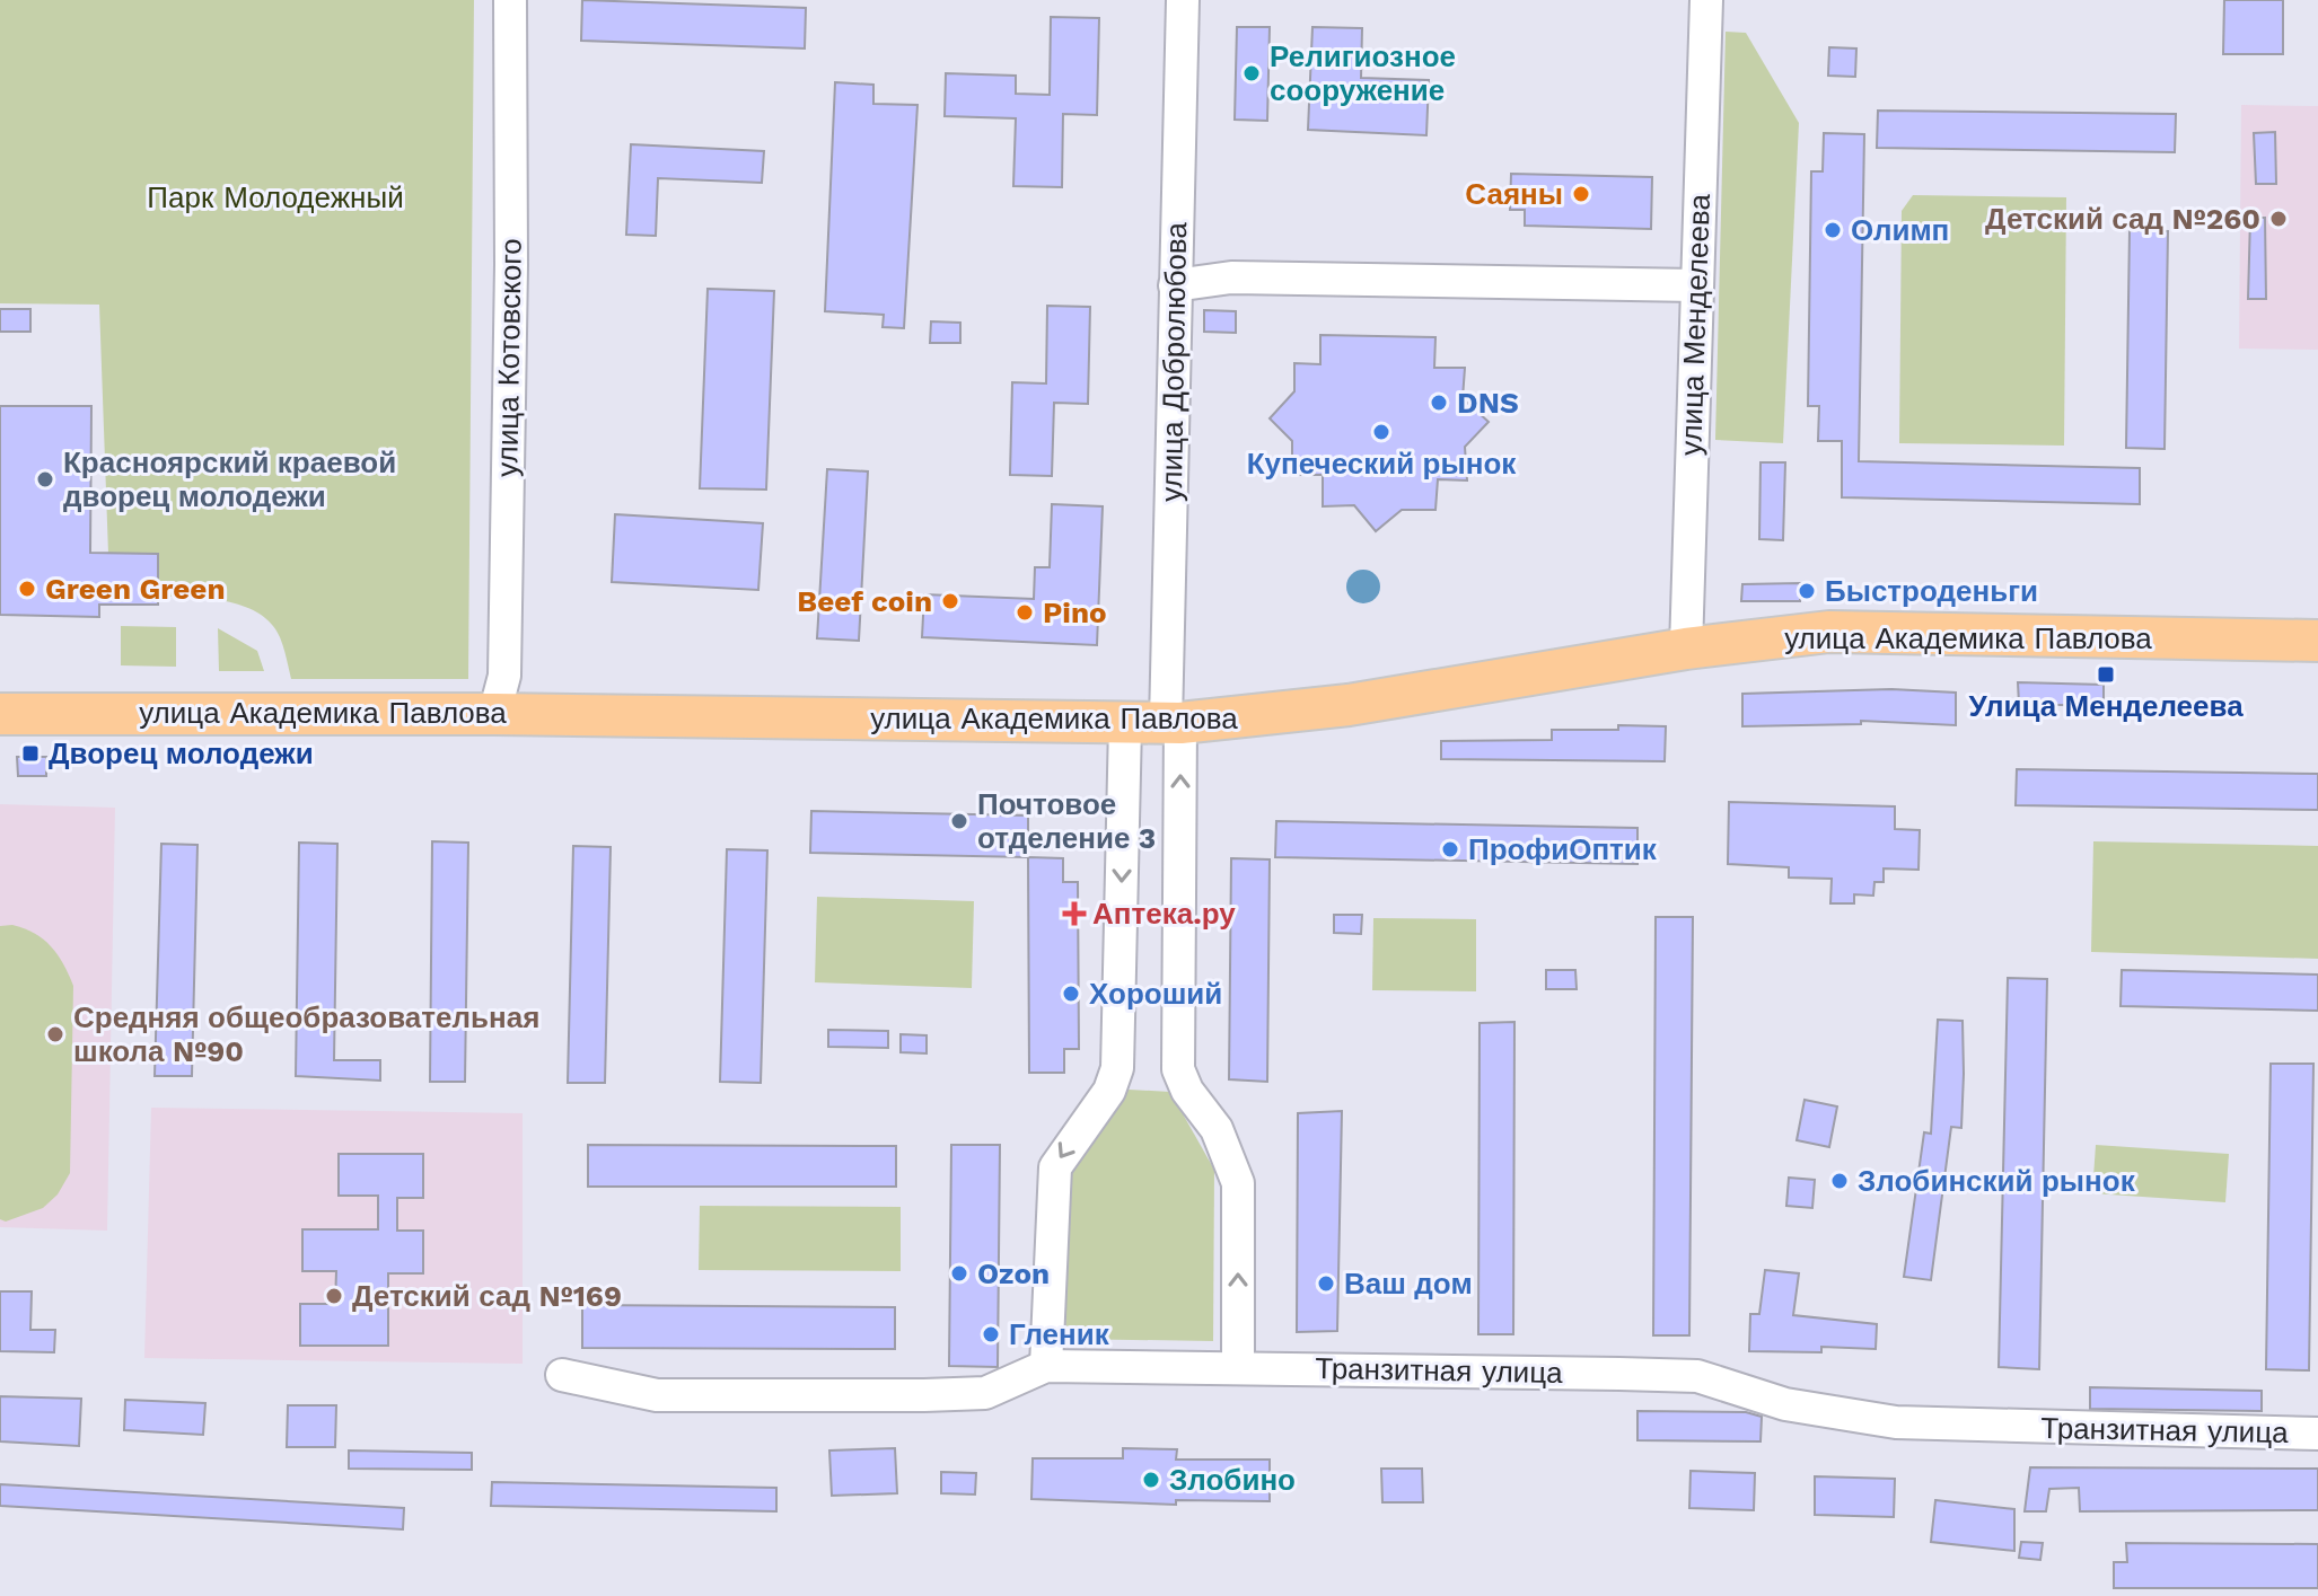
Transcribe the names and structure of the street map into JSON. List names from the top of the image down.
{
  "streets": {
    "main road": ["улица Академика Павлова"],
    "street": [
      "улица Менделеева",
      "улица Котовского",
      "улица Добролюбова",
      "Транзитная улица"
    ]
  },
  "crossings": [
    ["улица Менделеева", "улица Академика Павлова"],
    ["улица Котовского", "улица Академика Павлова"],
    ["улица Добролюбова", "улица Академика Павлова"],
    ["улица Добролюбова", "Транзитная улица"]
  ],
  "parks": ["Парк Молодежный"],
  "places": {
    "other": [
      "Религиозное сооружение",
      "Саяны",
      "Детский сад №260",
      "Олимп",
      "DNS",
      "Купеческий рынок",
      "Красноярский краевой дворец молодежи",
      "Green Green",
      "Быстроденьги",
      "Beef coin",
      "Pino",
      "Почтовое отделение 3",
      "ПрофиОптик",
      "Хороший",
      "Средняя общеобразовательная школа №90",
      "Злобинский рынок",
      "Ozon",
      "Ваш дом",
      "Детский сад №169",
      "Гленик",
      "Злобино"
    ],
    "transit": ["Улица Менделеева", "Дворец молодежи"],
    "health": ["Аптека.ру"]
  }
}
